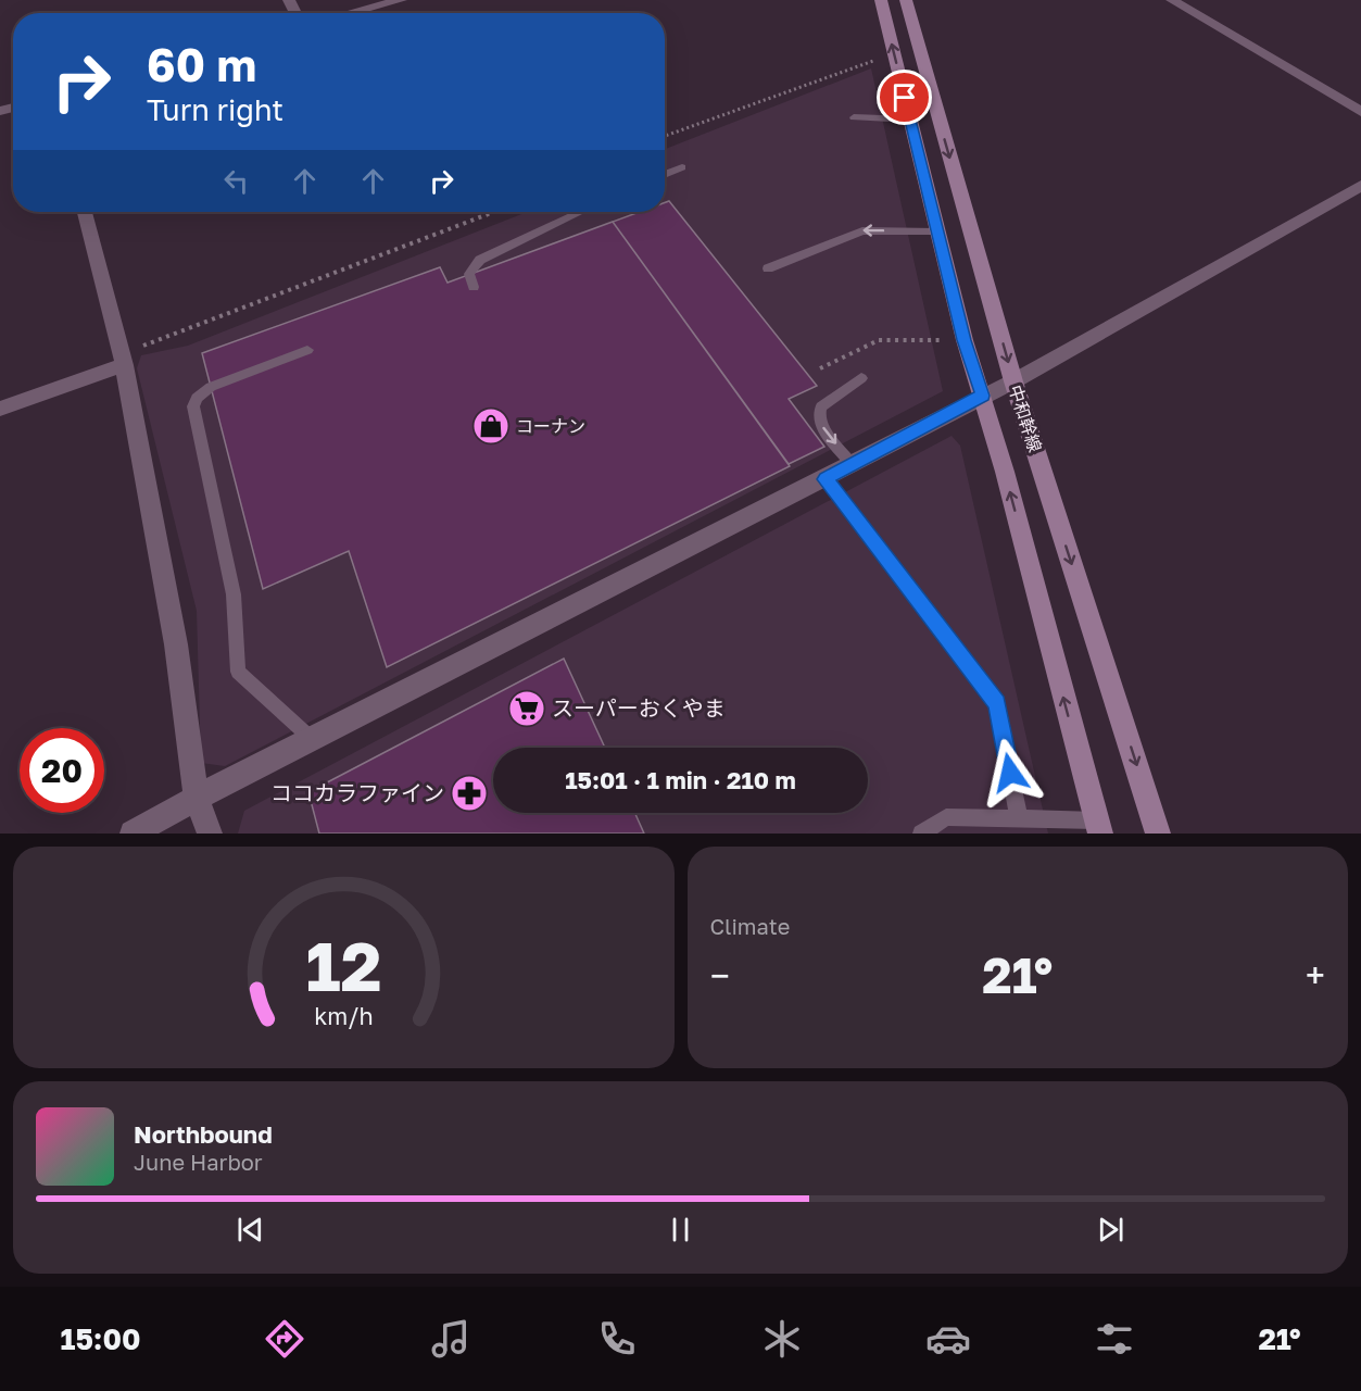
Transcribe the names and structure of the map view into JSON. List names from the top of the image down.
{
  "streets": {
    "main road": ["中和幹線"]
  },
  "places": {
    "shop": ["コーナン"],
    "supermarket": ["スーパーおくやま"],
    "pharmacy": ["ココカラファイン"]
  },
  "page": {
    "turn": ["60 m", "Turn right"],
    "limit": "20",
    "trip": "15:01 · 1 min · 210 m",
    "tile": "Climate",
    "heat": ["−", "21°", "+"],
    "song": ["Northbound", "June Harbor"],
    "tabs": ["15:00", "21°"],
    "gauge": ["12", "km/h"]
  }
}
